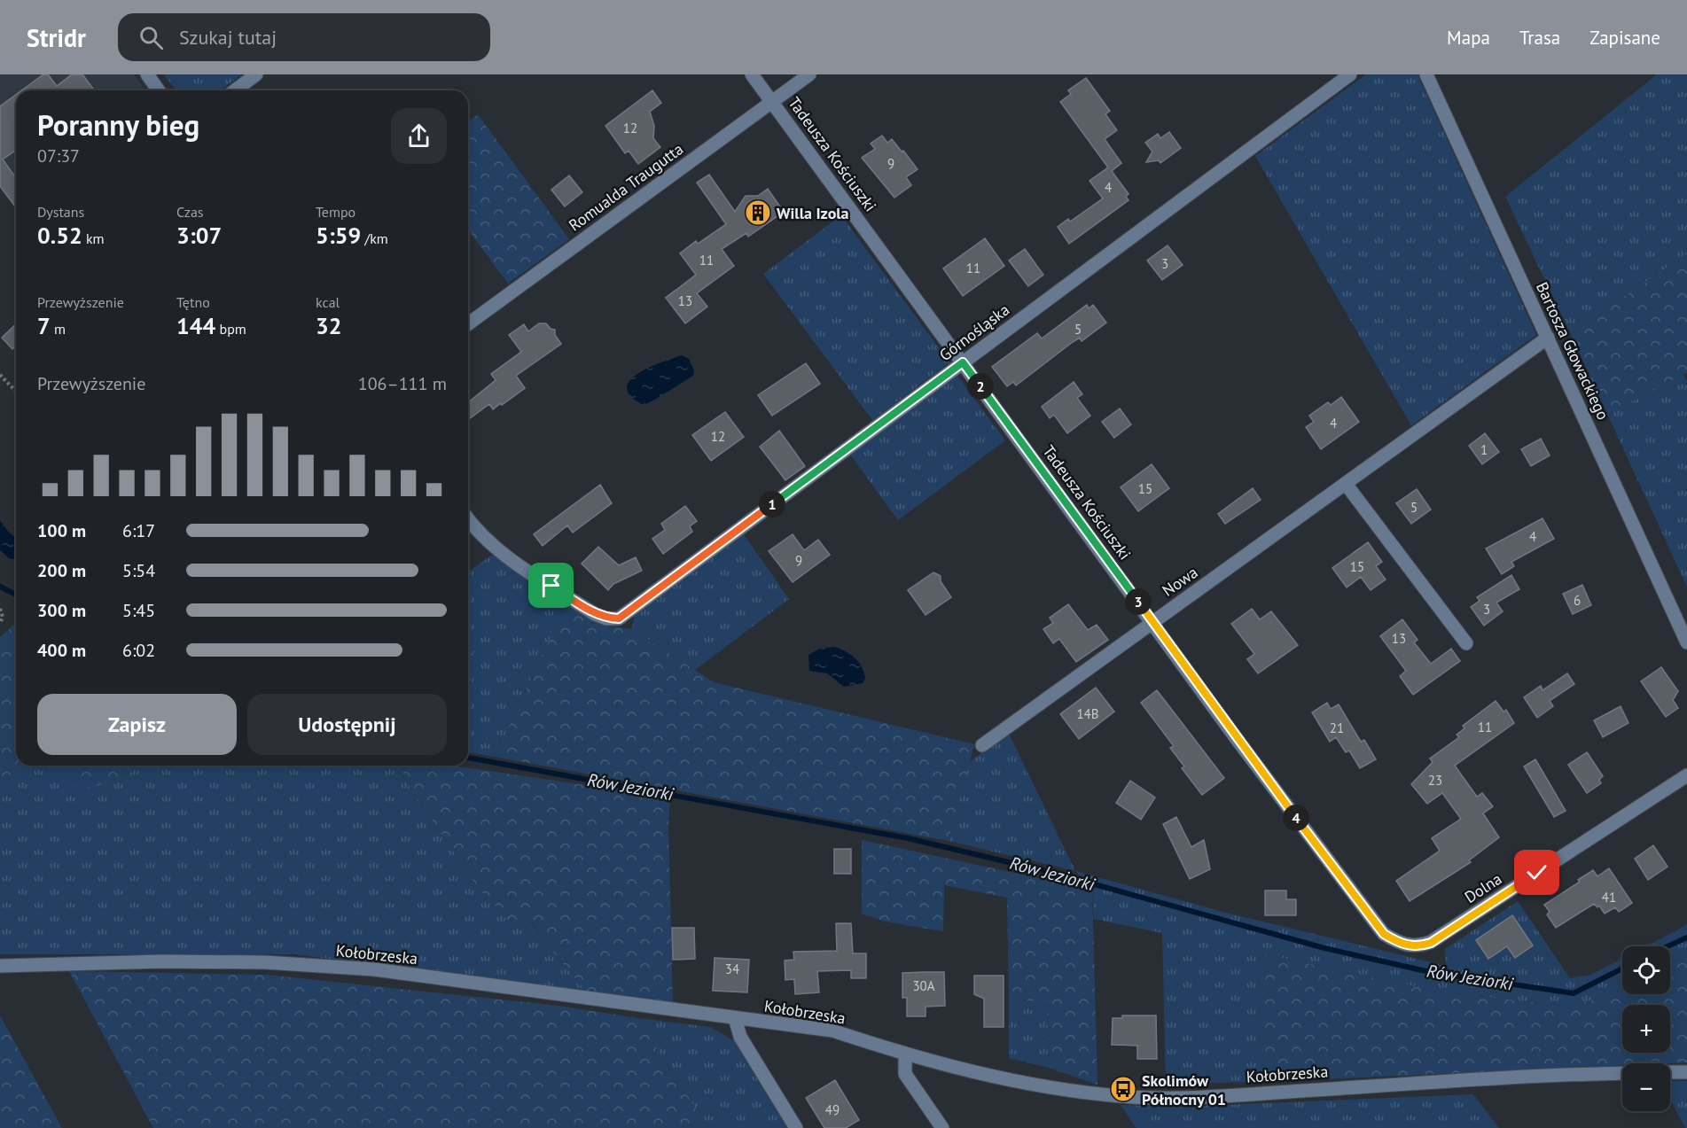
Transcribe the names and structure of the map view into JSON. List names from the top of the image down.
{
  "streets": {
    "street": [
      "Tadeusza Kościuszki",
      "Romualda Traugutta",
      "Górnośląska",
      "Bartosza Głowackiego",
      "Nowa",
      "Dolna",
      "Kołobrzeska"
    ]
  },
  "crossings": [
    ["Tadeusza Kościuszki", "Romualda Traugutta"],
    ["Tadeusza Kościuszki", "Górnośląska"],
    ["Tadeusza Kościuszki", "Nowa"],
    ["Tadeusza Kościuszki", "Dolna"],
    ["Bartosza Głowackiego", "Nowa"]
  ],
  "water": ["Rów Jeziorki"],
  "places": {
    "building": ["Willa Izola"],
    "bus stop": ["Skolimów Północny 01"]
  },
  "house_numbers": [
    "12",
    "9",
    "4",
    "11",
    "3",
    "11",
    "13",
    "5",
    "4",
    "12",
    "1",
    "15",
    "5",
    "4",
    "9",
    "15",
    "6",
    "3",
    "13",
    "14B",
    "11",
    "21",
    "23",
    "41",
    "34",
    "30A",
    "49"
  ],
  "page": {
    "header": "Stridr",
    "search": "Szukaj tutaj",
    "nav": ["Mapa", "Trasa", "Zapisane"],
    "heading": ["Poranny bieg", "07:37"],
    "stats": [
      ["Dystans", "0.52 km"],
      ["Czas", "3:07"],
      ["Tempo", "5:59 /km"],
      ["Przewyższenie", "7 m"],
      ["Tętno", "144 bpm"],
      ["kcal", "32"]
    ],
    "chart": ["Przewyższenie", "106–111 m"],
    "pins": [
      "2",
      "1",
      "3",
      "4"
    ],
    "list": [
      {
        "name": "100 m",
        "note": "6:17"
      },
      {
        "name": "200 m",
        "note": "5:54"
      },
      {
        "name": "300 m",
        "note": "5:45"
      },
      {
        "name": "400 m",
        "note": "6:02"
      }
    ],
    "buttons": ["Zapisz", "Udostępnij"],
    "map_buttons": ["+", "−"]
  }
}
